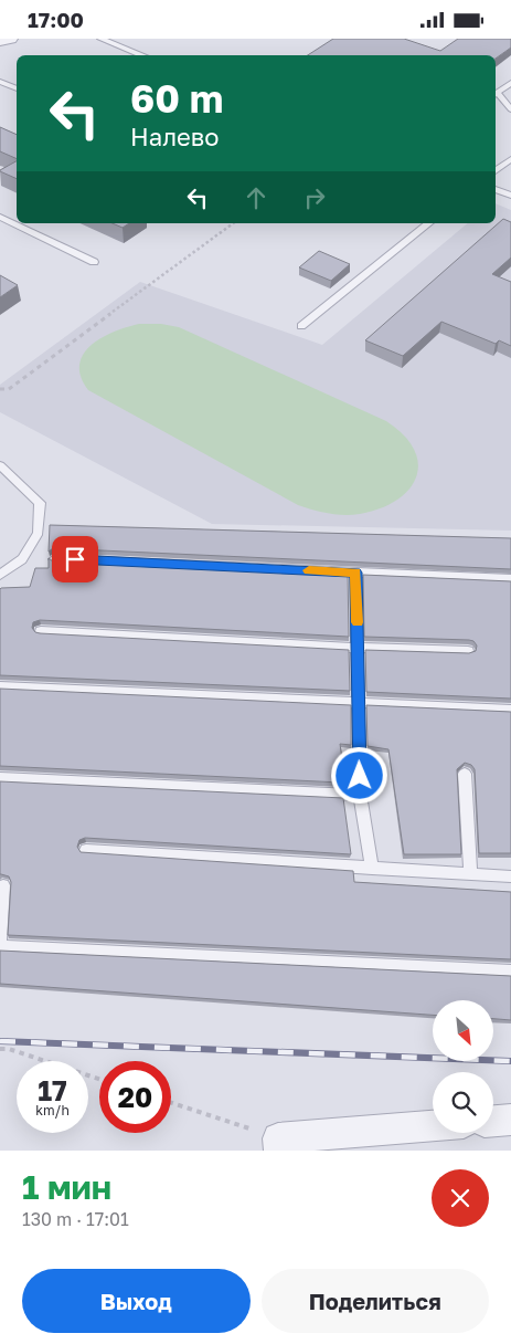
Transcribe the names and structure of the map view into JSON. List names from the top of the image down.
{
  "north": "bottom right",
  "page": {
    "status": "17:00",
    "turn": ["60 m", "Налево"],
    "speed": "17 km/h",
    "limit": "20",
    "heading": ["1 мин", "130 m · 17:01"],
    "buttons": ["Выход", "Поделиться"]
  }
}
